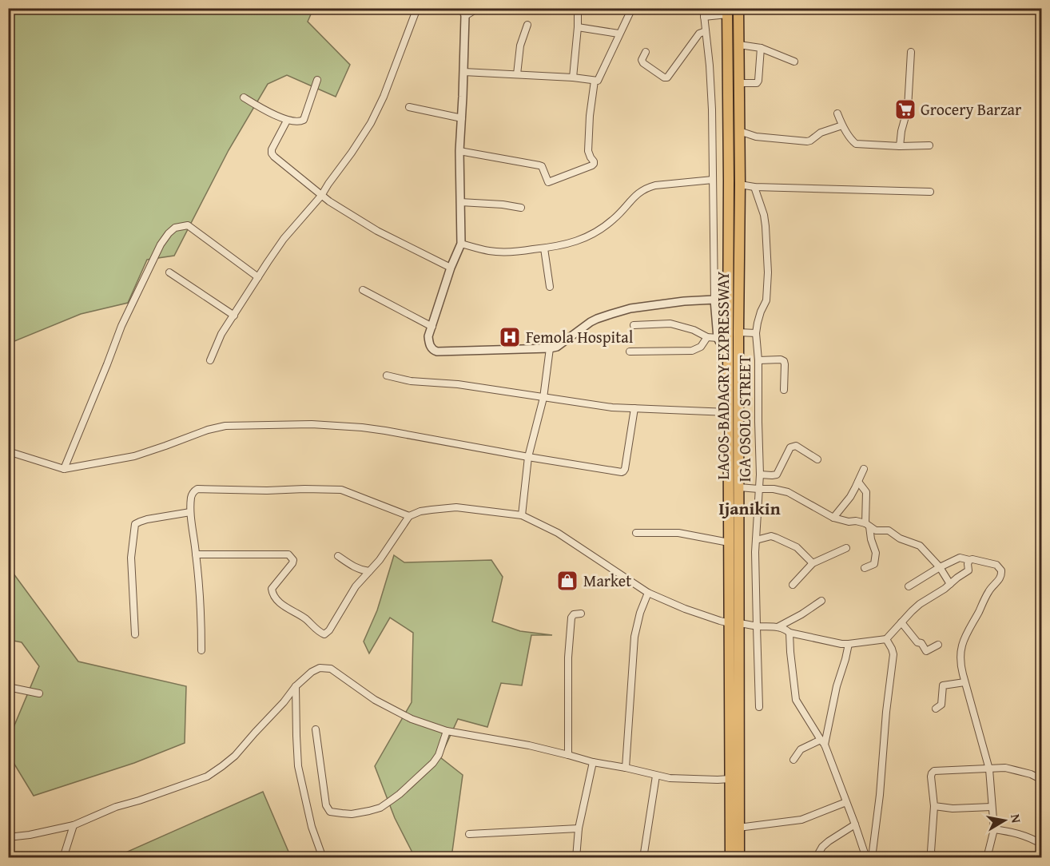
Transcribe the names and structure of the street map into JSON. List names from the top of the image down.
{
  "streets": {
    "highway": ["LAGOS-BADAGRY EXPRESSWAY"],
    "street": ["IGA OSOLO STREET"]
  },
  "districts": ["Ijanikin"],
  "places": {
    "supermarket": ["Grocery Barzar"],
    "hospital": ["Femola Hospital"],
    "shop": ["Market"]
  },
  "north": "right"
}
